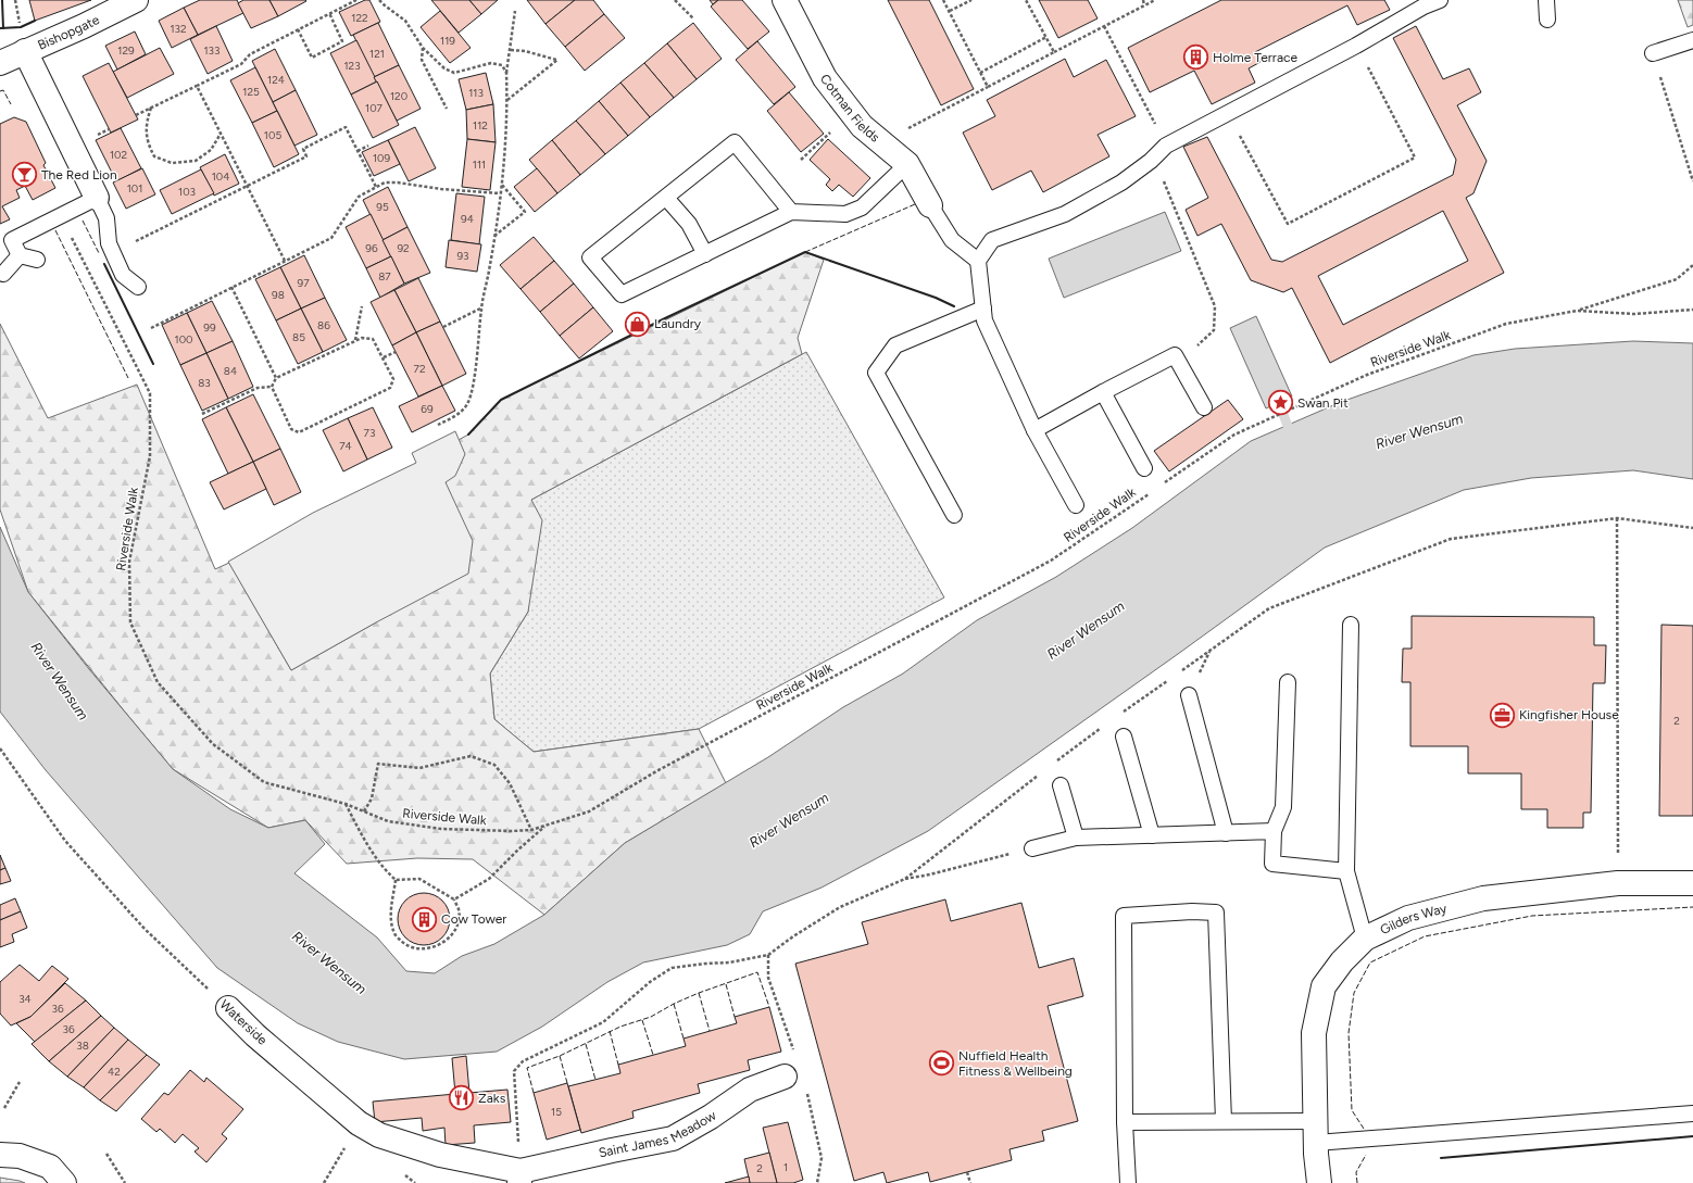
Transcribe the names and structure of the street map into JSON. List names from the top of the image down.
{
  "streets": {
    "street": [
      "Bishopgate",
      "Cotman Fields",
      "Gilders Way",
      "Waterside",
      "Saint James Meadow"
    ],
    "path": ["Riverside Walk"]
  },
  "crossings": [
    ["Waterside", "Saint James Meadow"]
  ],
  "water": ["River Wensum"],
  "places": {
    "building": ["Holme Terrace", "Cow Tower"],
    "bar": ["The Red Lion"],
    "shop": ["Laundry"],
    "place": ["Swan Pit"],
    "office": ["Kingfisher House"],
    "sports": ["Nuffield Health Fitness & Wellbeing"],
    "restaurant": ["Zaks"]
  },
  "house_numbers": [
    "122",
    "132",
    "119",
    "129",
    "133",
    "121",
    "123",
    "124",
    "125",
    "113",
    "120",
    "107",
    "112",
    "105",
    "102",
    "109",
    "111",
    "104",
    "101",
    "103",
    "95",
    "94",
    "96",
    "92",
    "93",
    "87",
    "97",
    "98",
    "86",
    "99",
    "85",
    "100",
    "72",
    "84",
    "83",
    "69",
    "73",
    "74",
    "2",
    "34",
    "36",
    "36",
    "38",
    "42",
    "15",
    "1",
    "2"
  ]
}
